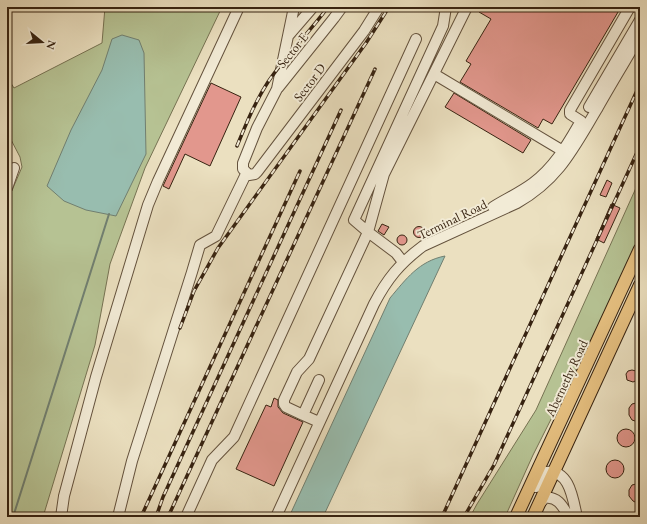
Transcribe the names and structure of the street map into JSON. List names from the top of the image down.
{
  "streets": {
    "main road": ["Abernethy Road"],
    "street": ["Sector E", "Sector D", "Terminal Road"]
  },
  "north": "right"
}
